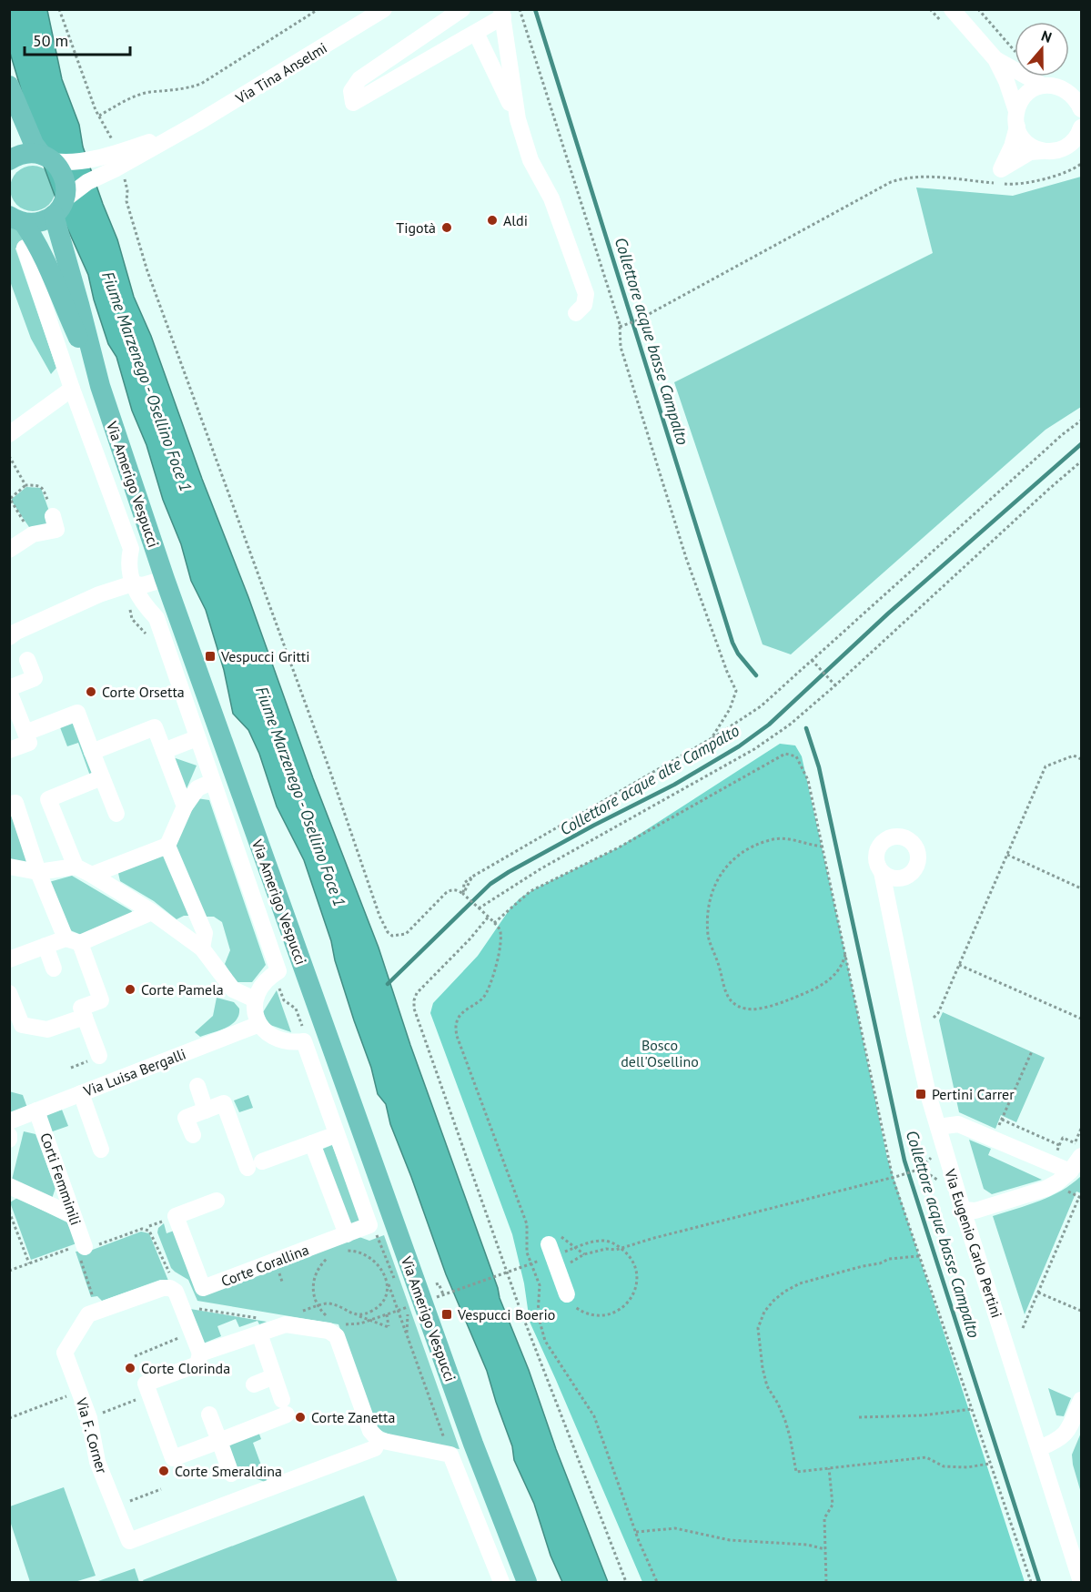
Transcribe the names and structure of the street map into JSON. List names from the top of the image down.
{
  "streets": {
    "main road": ["Via Amerigo Vespucci"],
    "street": [
      "Via Tina Anselmi",
      "Via Luisa Bergalli",
      "Corti Femminili",
      "Via Eugenio Carlo Pertini",
      "Corte Corallina",
      "Via F. Corner"
    ]
  },
  "crossings": [
    ["Via Luisa Bergalli", "Corti Femminili"]
  ],
  "water": ["Collettore acque basse Campalto", "Fiume Marzenego - Osellino Foce 1", "Collettore acque alte Campalto"],
  "parks": ["Bosco dell'Osellino"],
  "places": {
    "other": [
      "Aldi",
      "Tigotà",
      "Corte Orsetta",
      "Corte Pamela",
      "Corte Clorinda",
      "Corte Zanetta",
      "Corte Smeraldina"
    ],
    "transit": ["Vespucci Gritti", "Pertini Carrer", "Vespucci Boerio"]
  },
  "scale_bar": "50 m",
  "north": "top"
}
